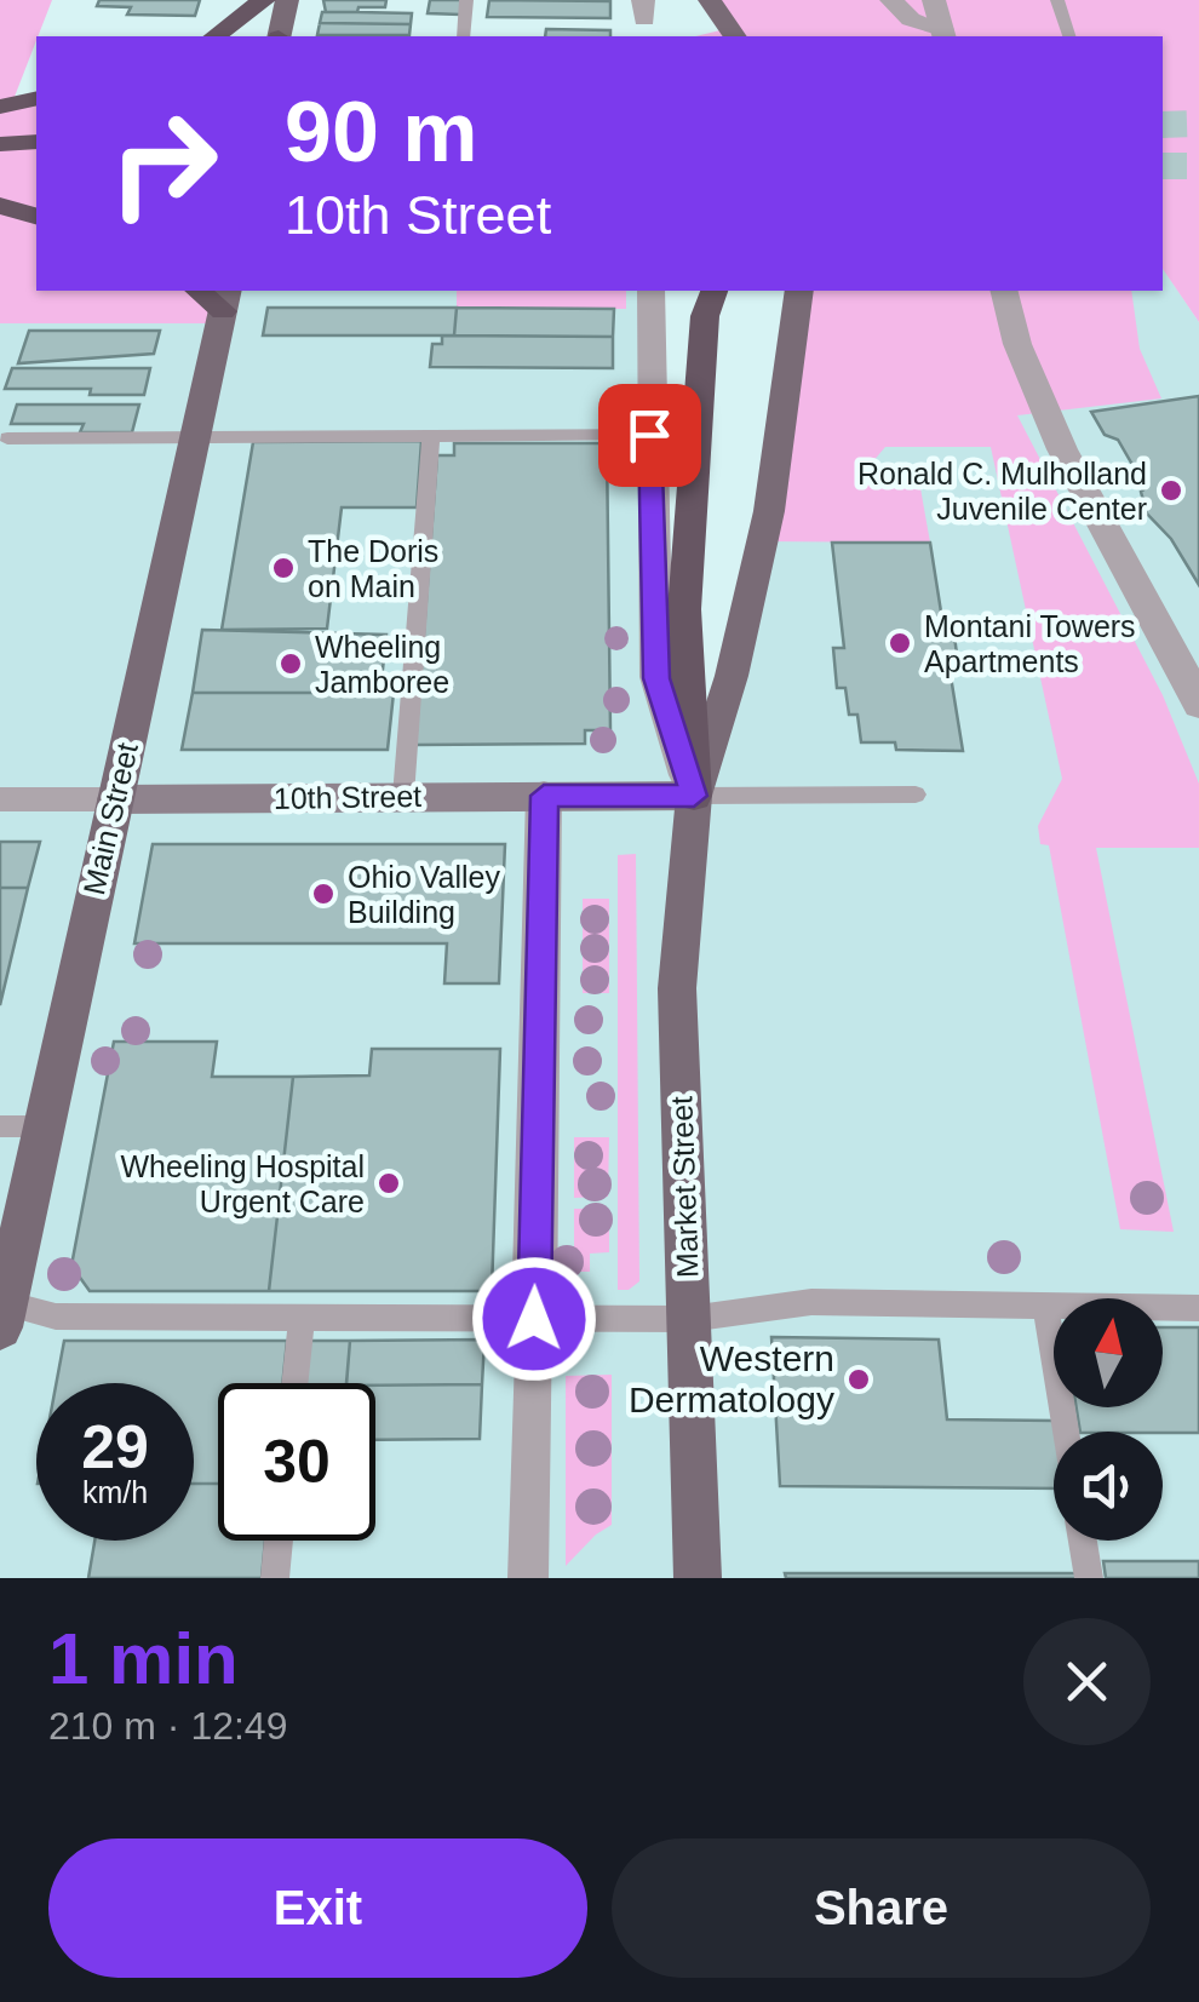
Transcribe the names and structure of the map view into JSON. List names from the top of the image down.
{
  "streets": {
    "main road": ["10th Street", "Main Street", "Market Street"]
  },
  "crossings": [
    ["10th Street", "Main Street"],
    ["10th Street", "Market Street"]
  ],
  "places": [
    "Ronald C. Mulholland Juvenile Center",
    "The Doris on Main",
    "Montani Towers Apartments",
    "Wheeling Jamboree",
    "Ohio Valley Building",
    "Wheeling Hospital Urgent Care",
    "Western Dermatology"
  ],
  "north": "top",
  "page": {
    "turn": ["90 m", "10th Street"],
    "speed": "29 km/h",
    "limit": "30",
    "heading": ["1 min", "210 m · 12:49"],
    "buttons": ["Exit", "Share"]
  }
}
